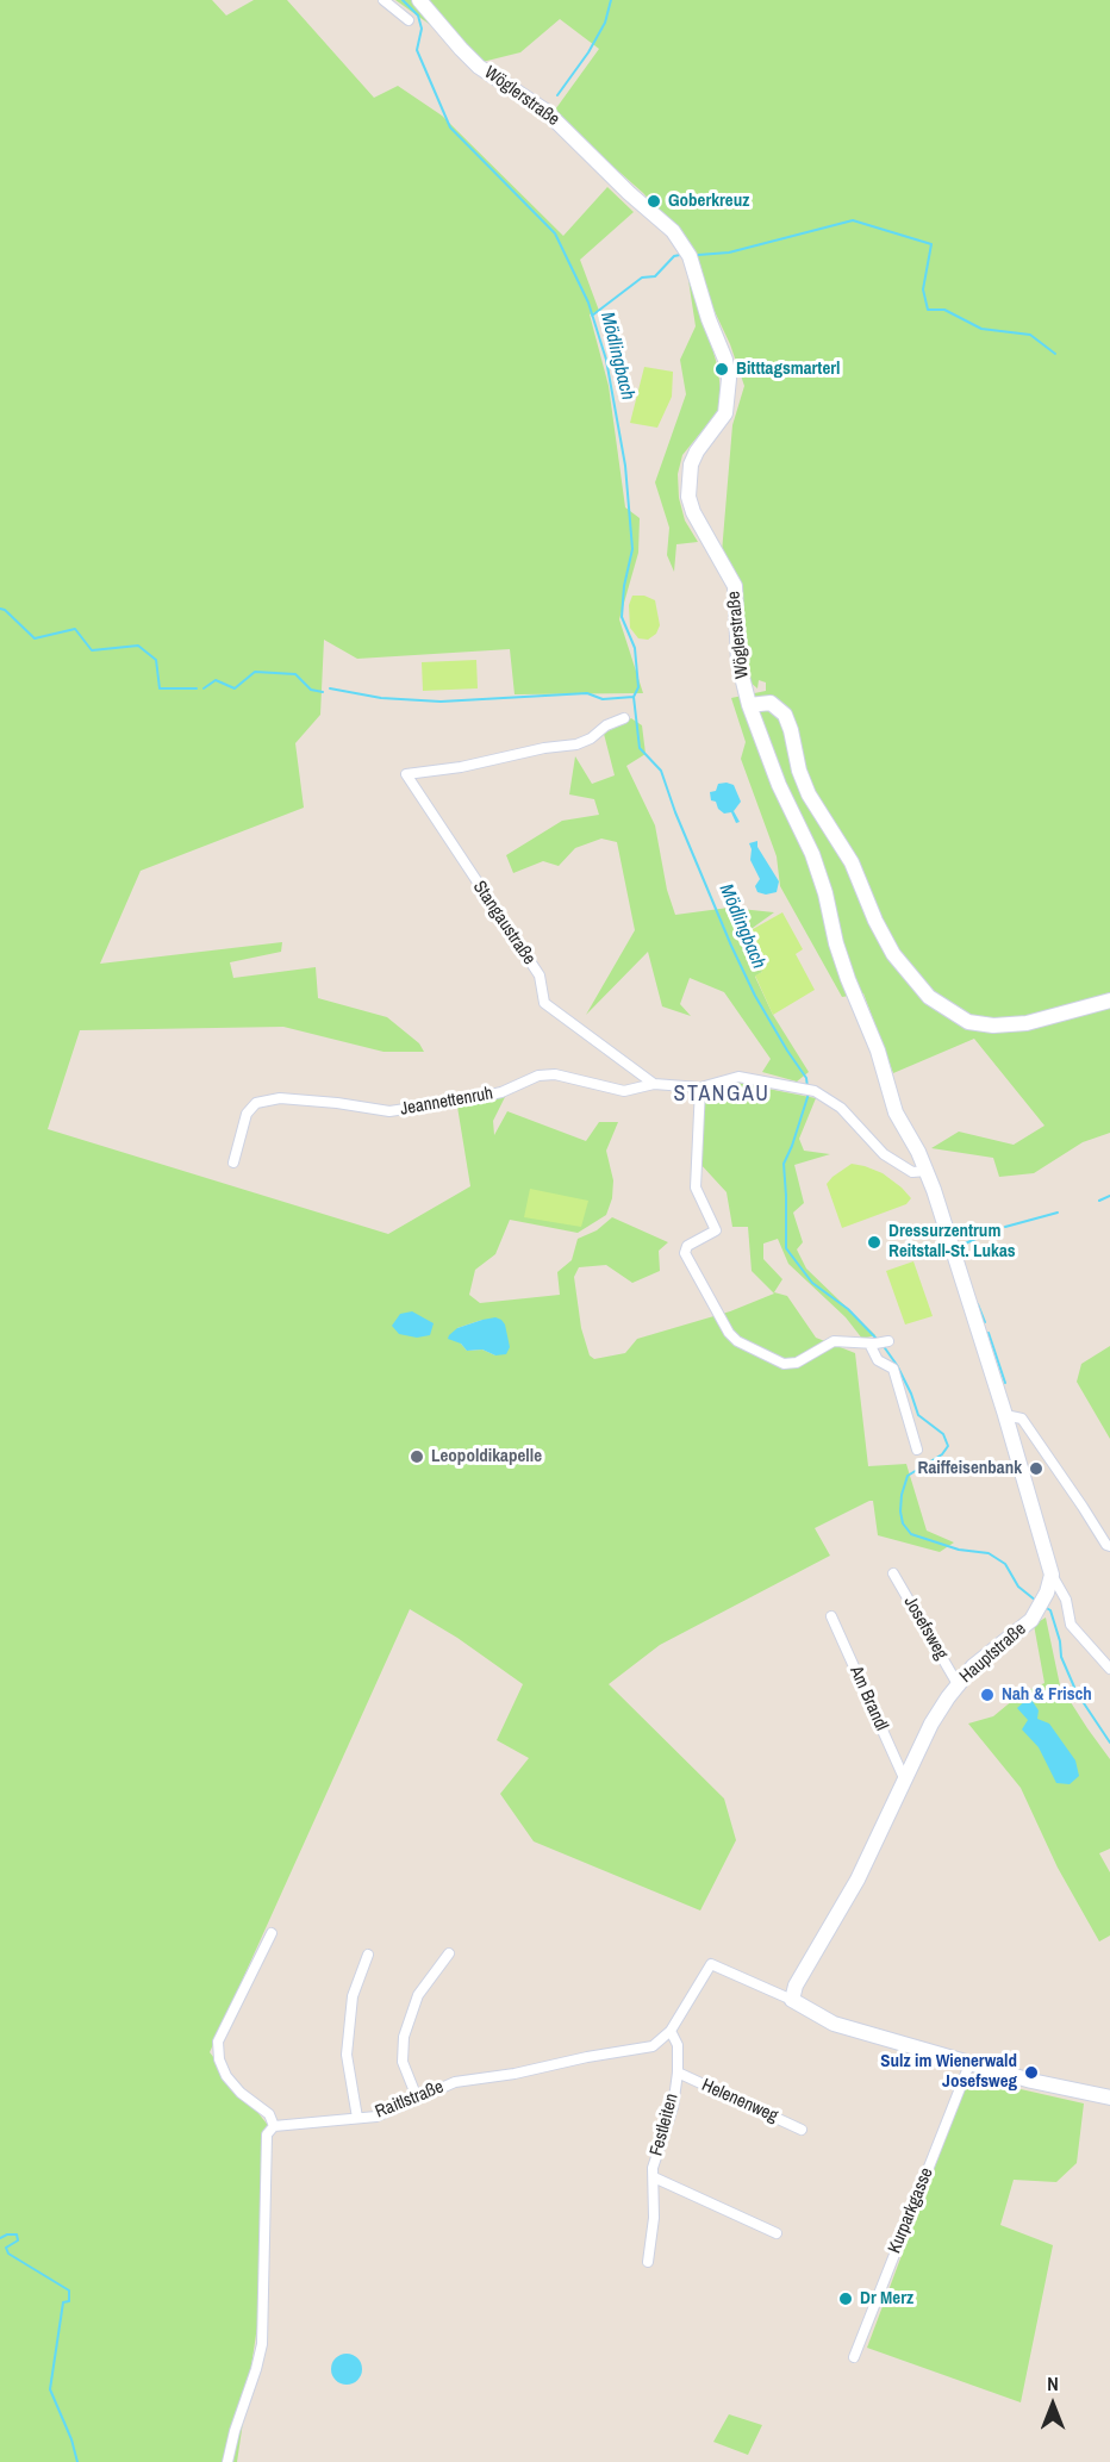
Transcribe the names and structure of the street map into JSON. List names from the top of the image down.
{
  "streets": {
    "main road": ["Wöglerstraße", "Hauptstraße"],
    "street": [
      "Stangaustraße",
      "Jeannettenruh",
      "Josefsweg",
      "Am Brandl",
      "Raitlstraße",
      "Helenenweg",
      "Festleiten",
      "Kurparkgasse"
    ]
  },
  "crossings": [
    ["Stangaustraße", "Jeannettenruh"],
    ["Josefsweg", "Hauptstraße"],
    ["Hauptstraße", "Am Brandl"],
    ["Hauptstraße", "Raitlstraße"],
    ["Raitlstraße", "Festleiten"],
    ["Helenenweg", "Festleiten"]
  ],
  "districts": ["STANGAU"],
  "water": ["Mödlingbach"],
  "places": [
    "Goberkreuz",
    "Bitttagsmarterl",
    "Dressurzentrum Reitstall-St. Lukas",
    "Leopoldikapelle",
    "Raiffeisenbank",
    "Nah & Frisch",
    "Sulz im Wienerwald Josefsweg",
    "Dr Merz"
  ],
  "north": "top"
}
